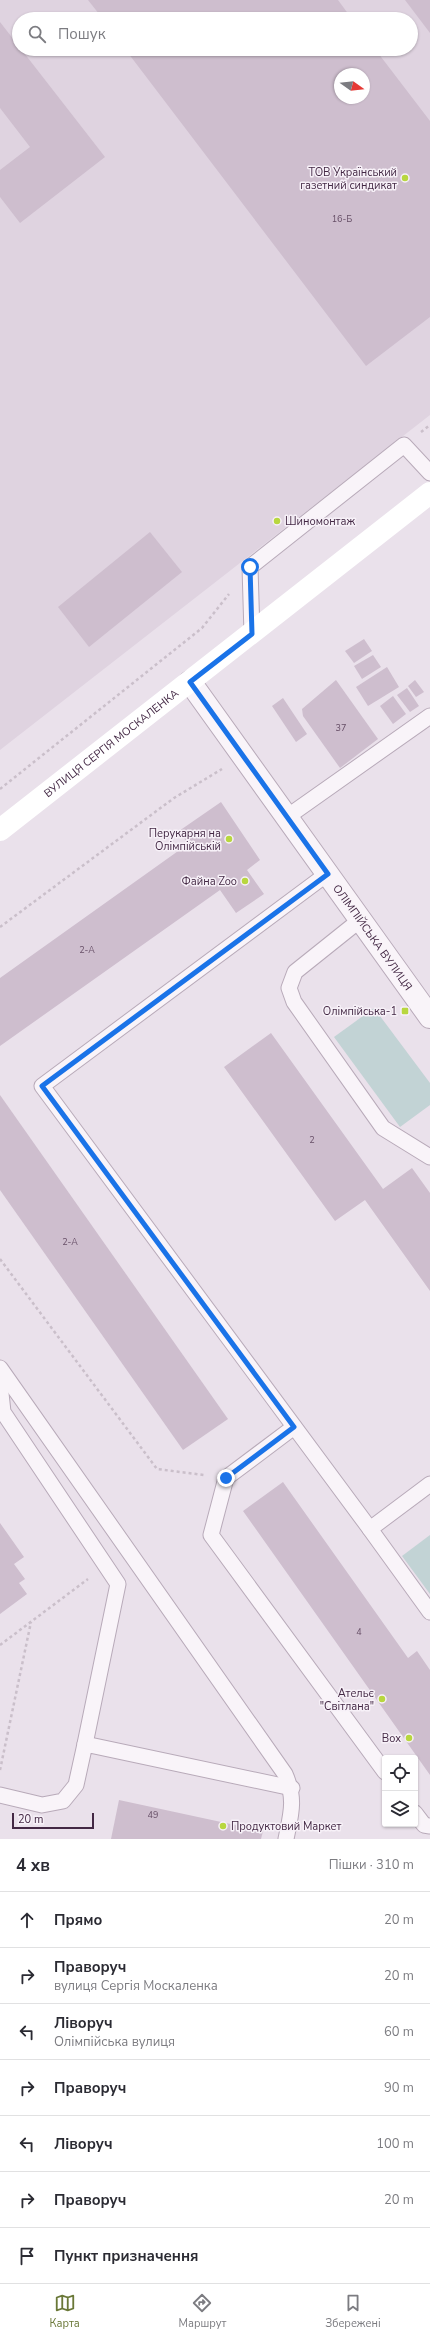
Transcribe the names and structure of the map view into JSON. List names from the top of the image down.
{
  "streets": {
    "main road": ["ВУЛИЦЯ СЕРГІЯ МОСКАЛЕНКА"],
    "street": ["ОЛІМПІЙСЬКА ВУЛИЦЯ"]
  },
  "crossings": [
    ["ВУЛИЦЯ СЕРГІЯ МОСКАЛЕНКА", "ОЛІМПІЙСЬКА ВУЛИЦЯ"]
  ],
  "places": {
    "other": [
      "ТОВ Український газетний синдикат",
      "Шиномонтаж",
      "Перукарня на Олімпійській",
      "Файна Zoo",
      "Ательє \"Світлана\"",
      "Box",
      "Продуктовий Маркет"
    ],
    "transit": ["Олімпійська-1"]
  },
  "house_numbers": [
    "16-Б",
    "37",
    "2-А",
    "2",
    "2-А",
    "4",
    "49"
  ],
  "scale_bar": "20 m",
  "north": "right",
  "page": {
    "search": "Пошук",
    "scale": "20 m",
    "heading": ["4 хв", "Пішки · 310 m"],
    "list": [
      ["Прямо", "20 m"],
      ["Праворуч", "вулиця Сергія Москаленка", "20 m"],
      ["Ліворуч", "Олімпійська вулиця", "60 m"],
      ["Праворуч", "90 m"],
      ["Ліворуч", "100 m"],
      ["Праворуч", "20 m"],
      "Пункт призначення"
    ],
    "nav": ["Карта", "Маршрут", "Збережені"]
  }
}
